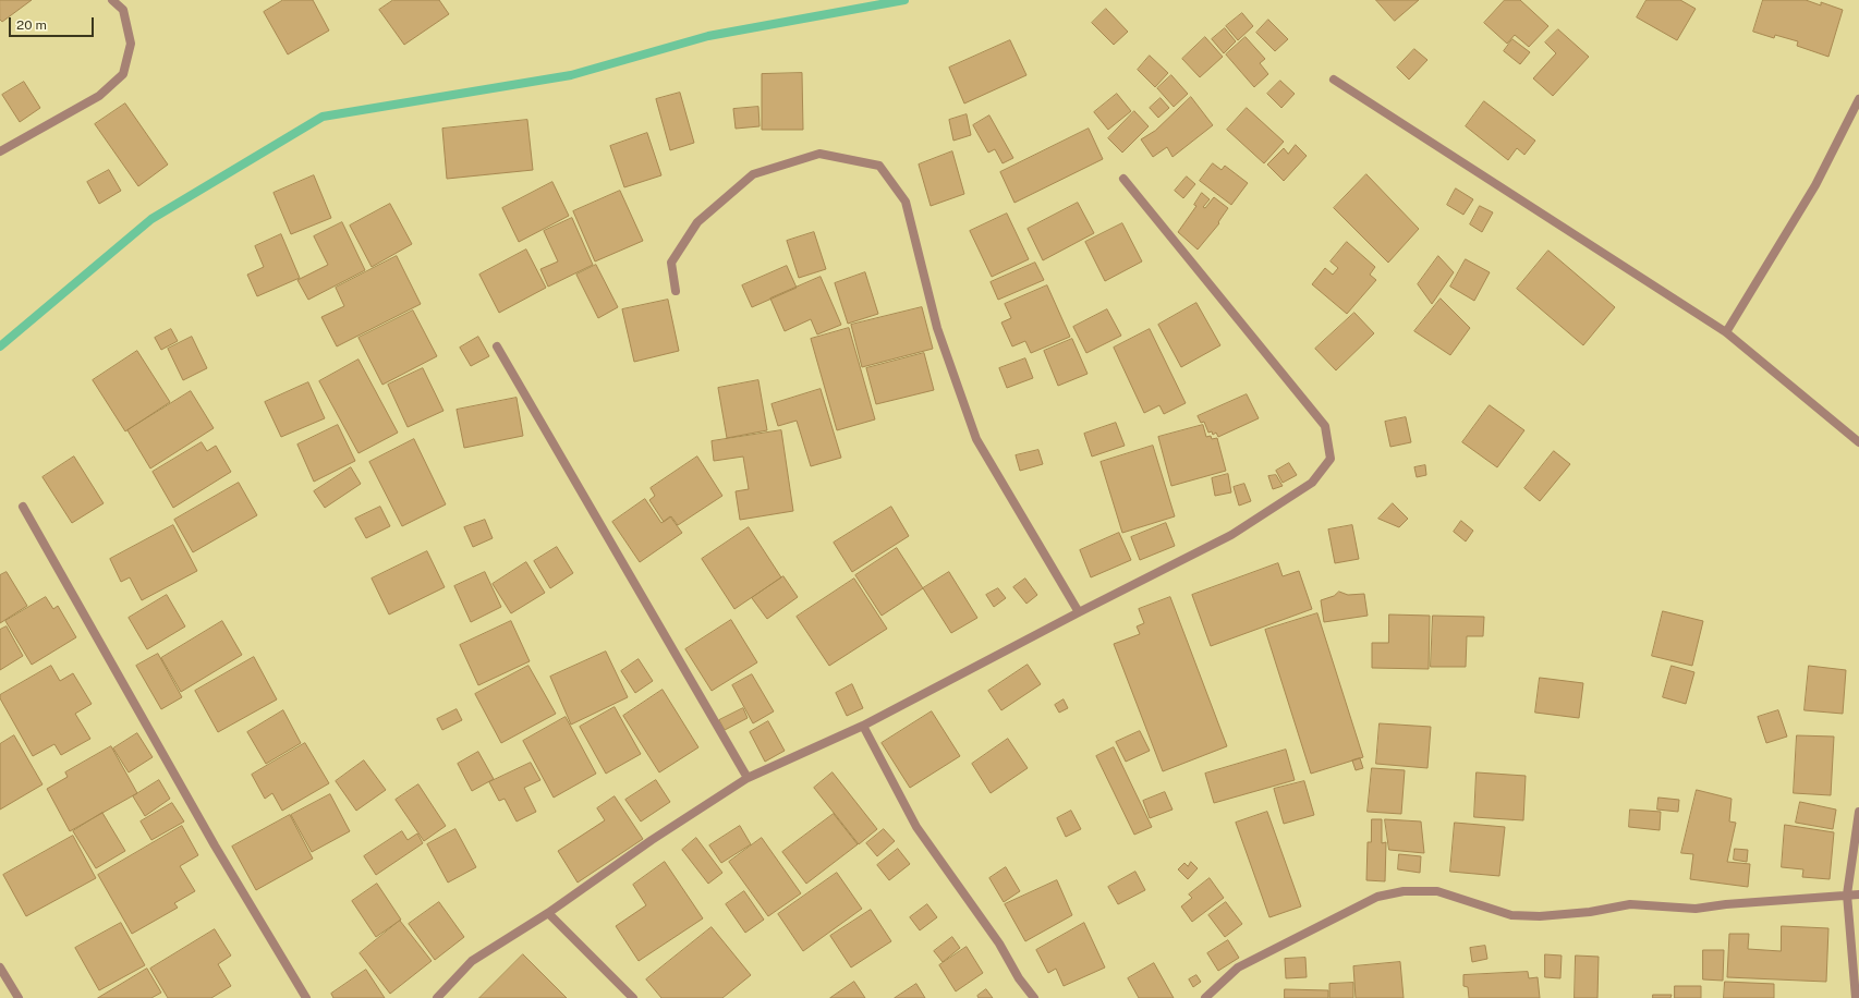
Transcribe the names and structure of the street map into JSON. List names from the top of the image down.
{
  "scale_bar": "20 m"
}
